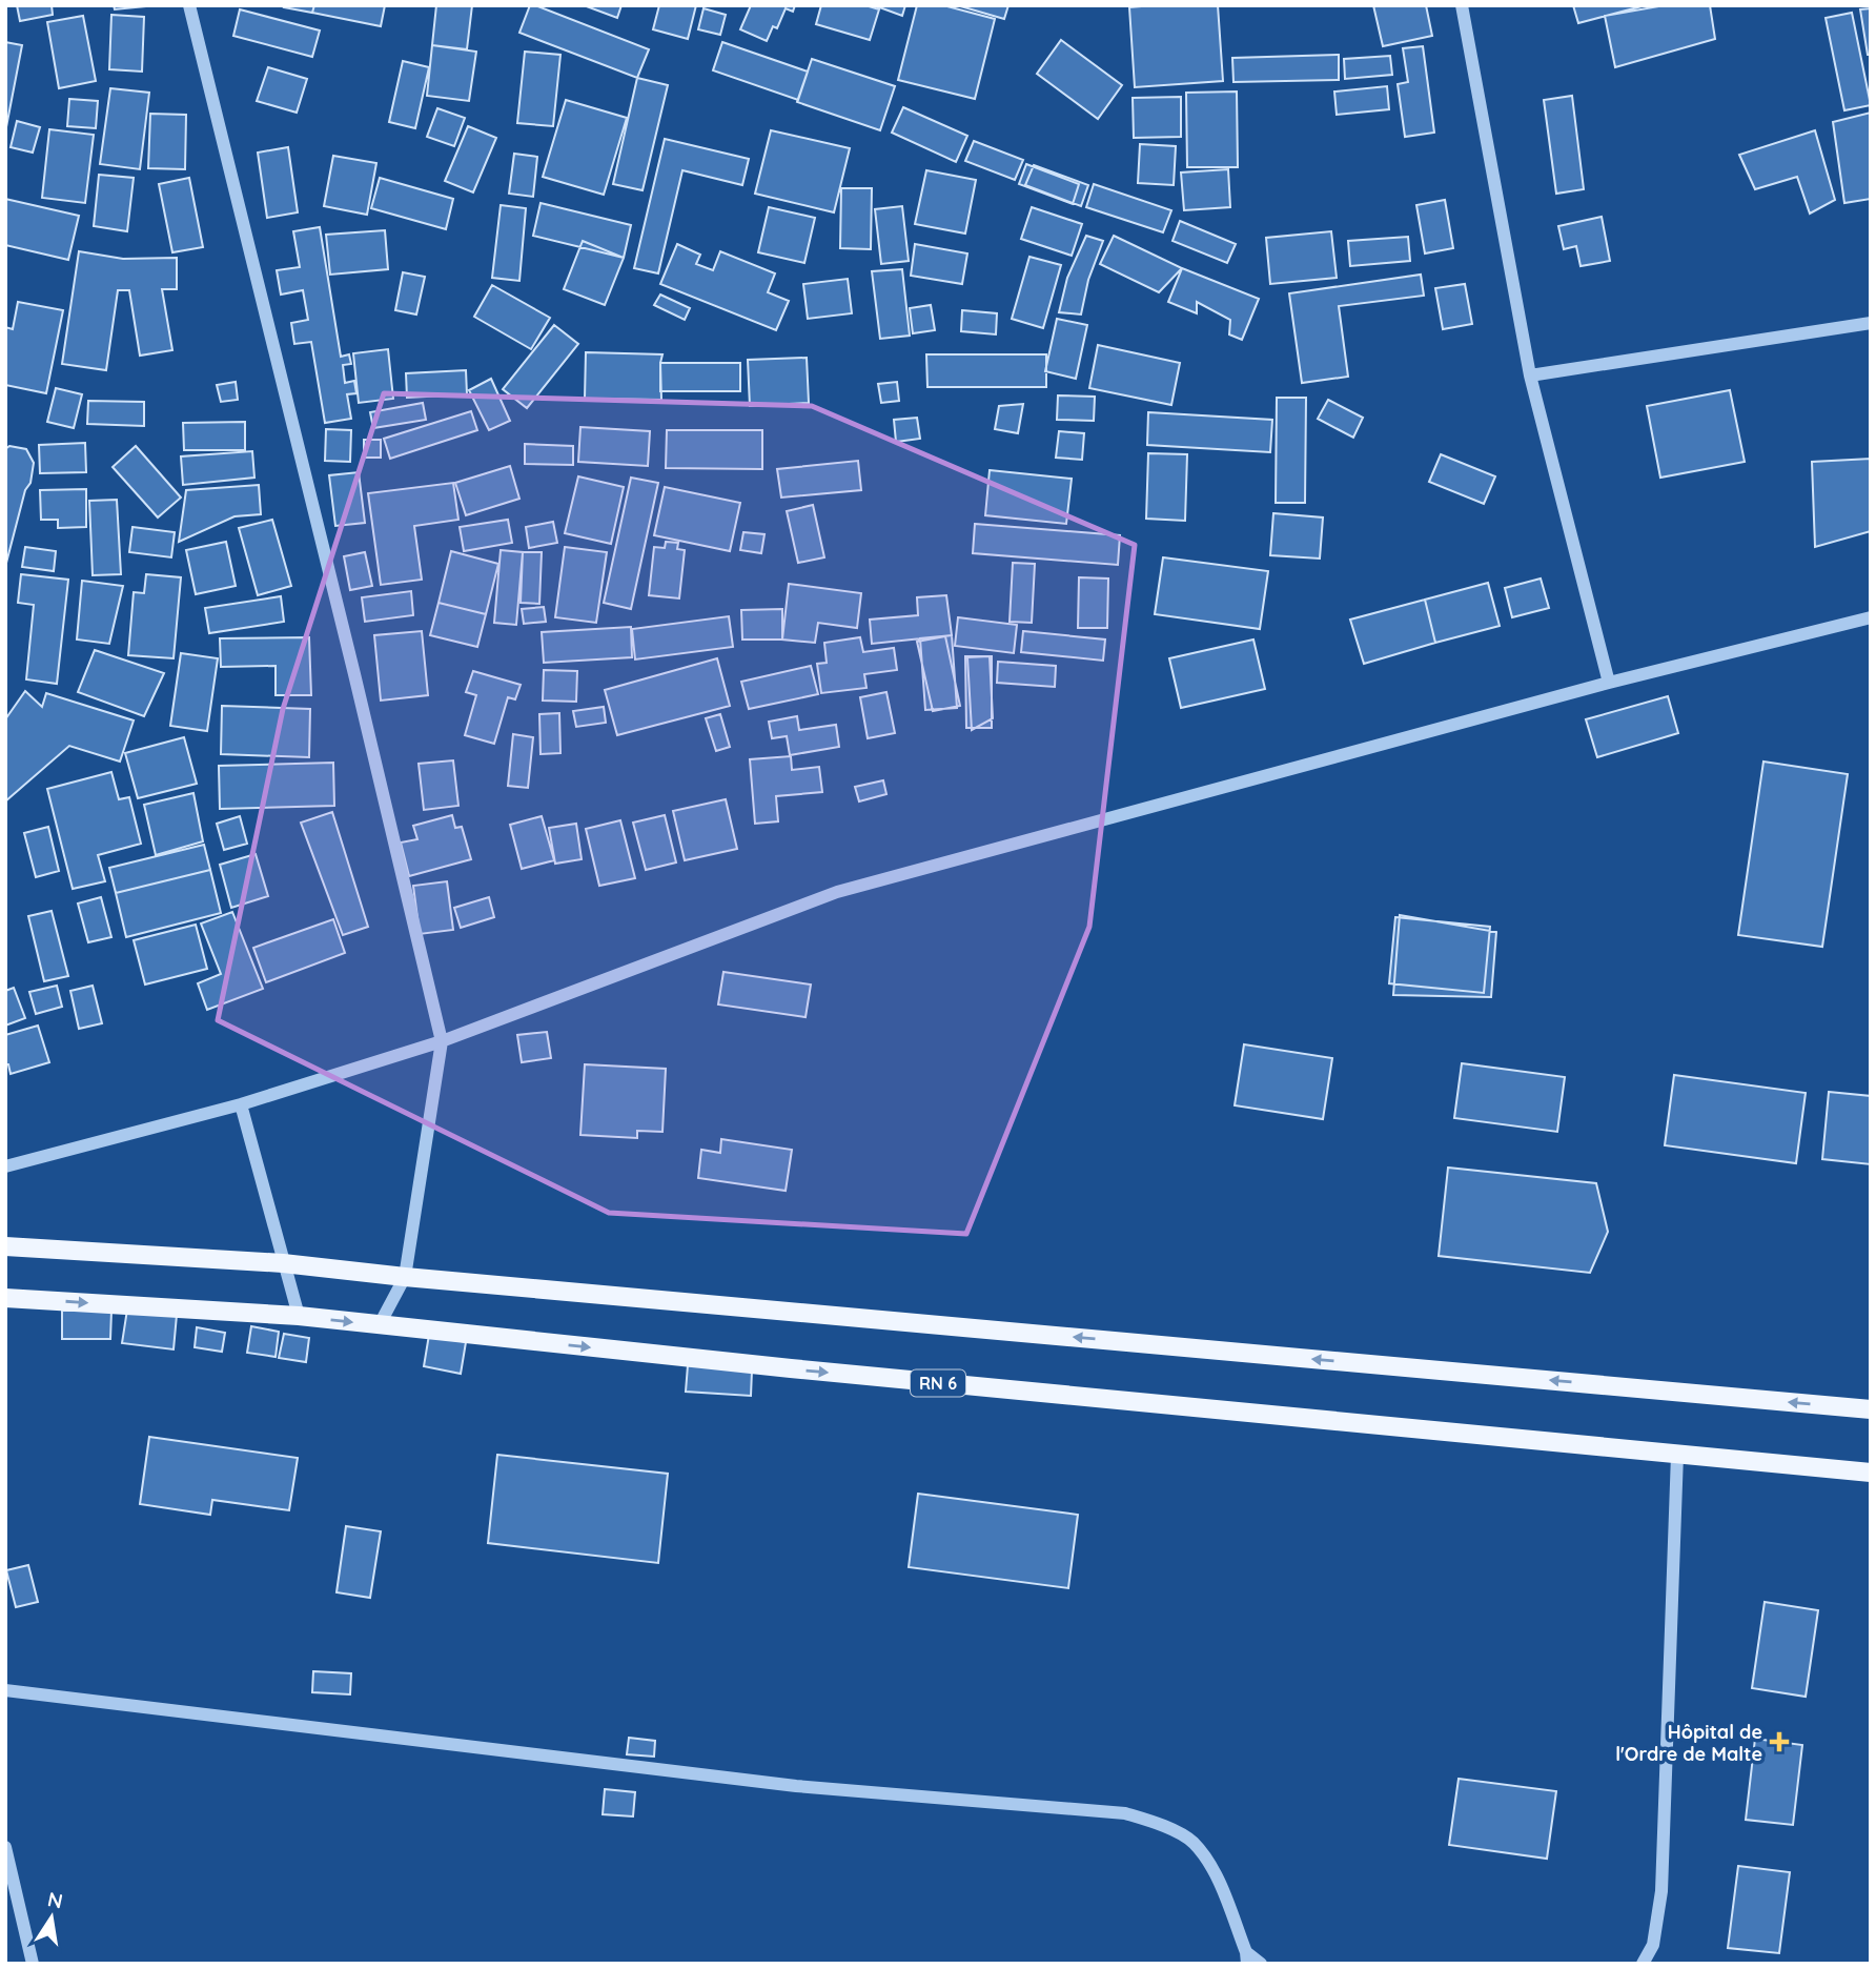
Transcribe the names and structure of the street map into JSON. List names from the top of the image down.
{
  "streets": {
    "main road": ["RN 6"]
  },
  "places": {
    "health": ["Hôpital de l'Ordre de Malte"]
  },
  "north": "top"
}
